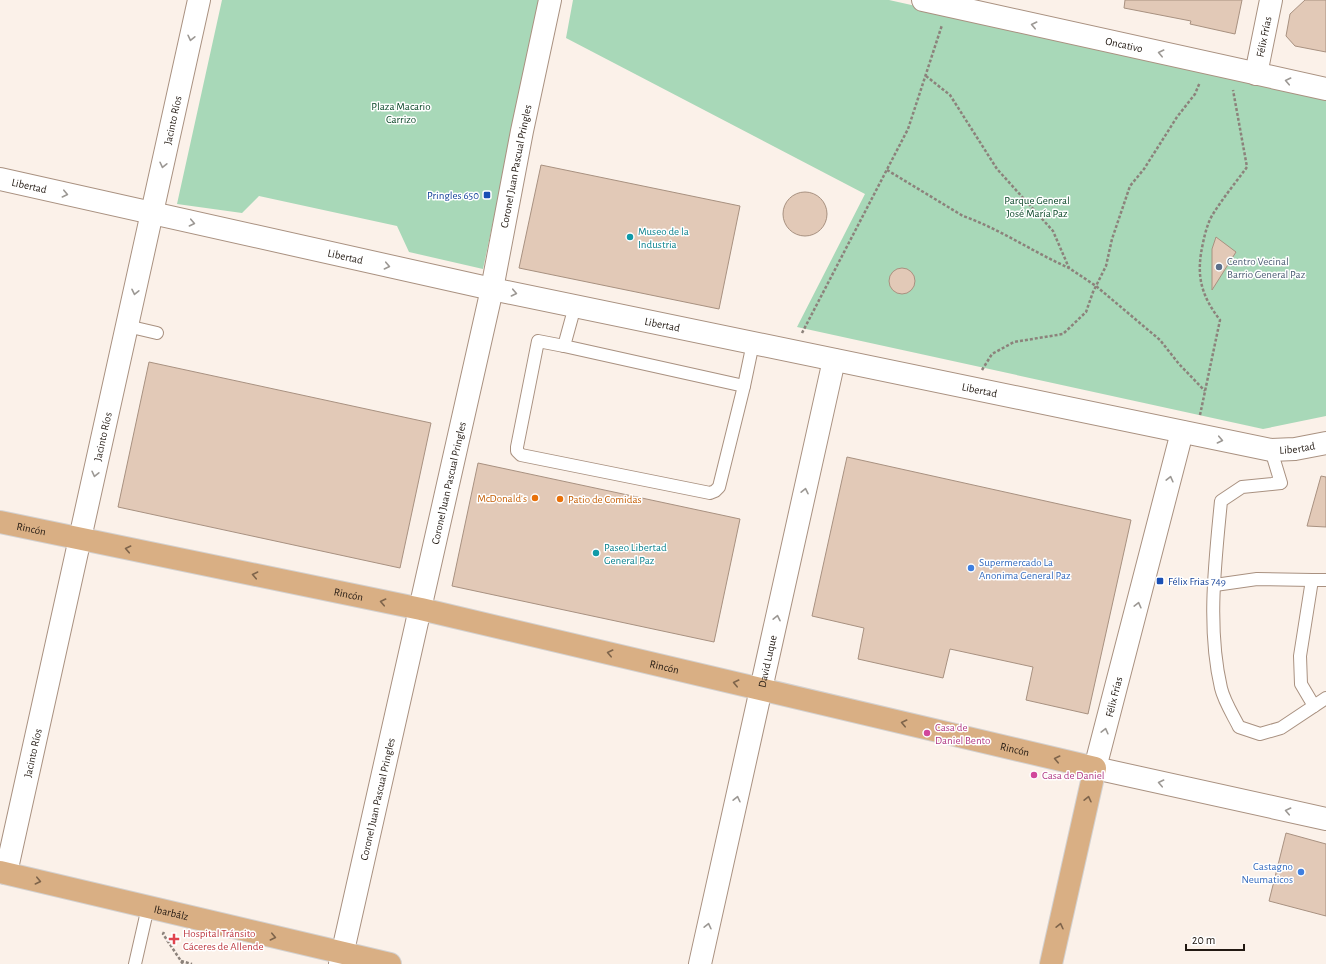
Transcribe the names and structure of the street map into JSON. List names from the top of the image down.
{
  "streets": {
    "main road": ["Félix Frías", "Rincón", "Ibarbálz"],
    "street": [
      "Oncativo",
      "Jacinto Ríos",
      "Coronel Juan Pascual Pringles",
      "Libertad",
      "David Luque"
    ]
  },
  "crossings": [
    ["Félix Frías", "Oncativo"],
    ["Félix Frías", "Libertad"],
    ["Félix Frías", "Rincón"],
    ["Jacinto Ríos", "Libertad"],
    ["Jacinto Ríos", "Rincón"],
    ["Jacinto Ríos", "Ibarbálz"],
    ["Coronel Juan Pascual Pringles", "Libertad"],
    ["Coronel Juan Pascual Pringles", "Rincón"],
    ["Coronel Juan Pascual Pringles", "Ibarbálz"],
    ["Libertad", "David Luque"],
    ["Rincón", "David Luque"]
  ],
  "one_way": [
    "Félix Frías",
    "Oncativo",
    "Jacinto Ríos",
    "Libertad",
    "Rincón",
    "David Luque",
    "Ibarbálz"
  ],
  "parks": ["Plaza Macario Carrizo", "Parque General José María Paz"],
  "places": {
    "transit": ["Pringles 650", "Félix Frias 749"],
    "other": [
      "Museo de la Industria",
      "Centro Vecinal Barrio General Paz",
      "McDonald's",
      "Patio de Comidas",
      "Paseo Libertad General Paz",
      "Supermercado La Anonima General Paz",
      "Casa de Daniel Bento",
      "Casa de Daniel",
      "Castagno Neumaticos"
    ],
    "health": ["Hospital Tránsito Cáceres de Allende"]
  },
  "scale_bar": "20 m"
}
